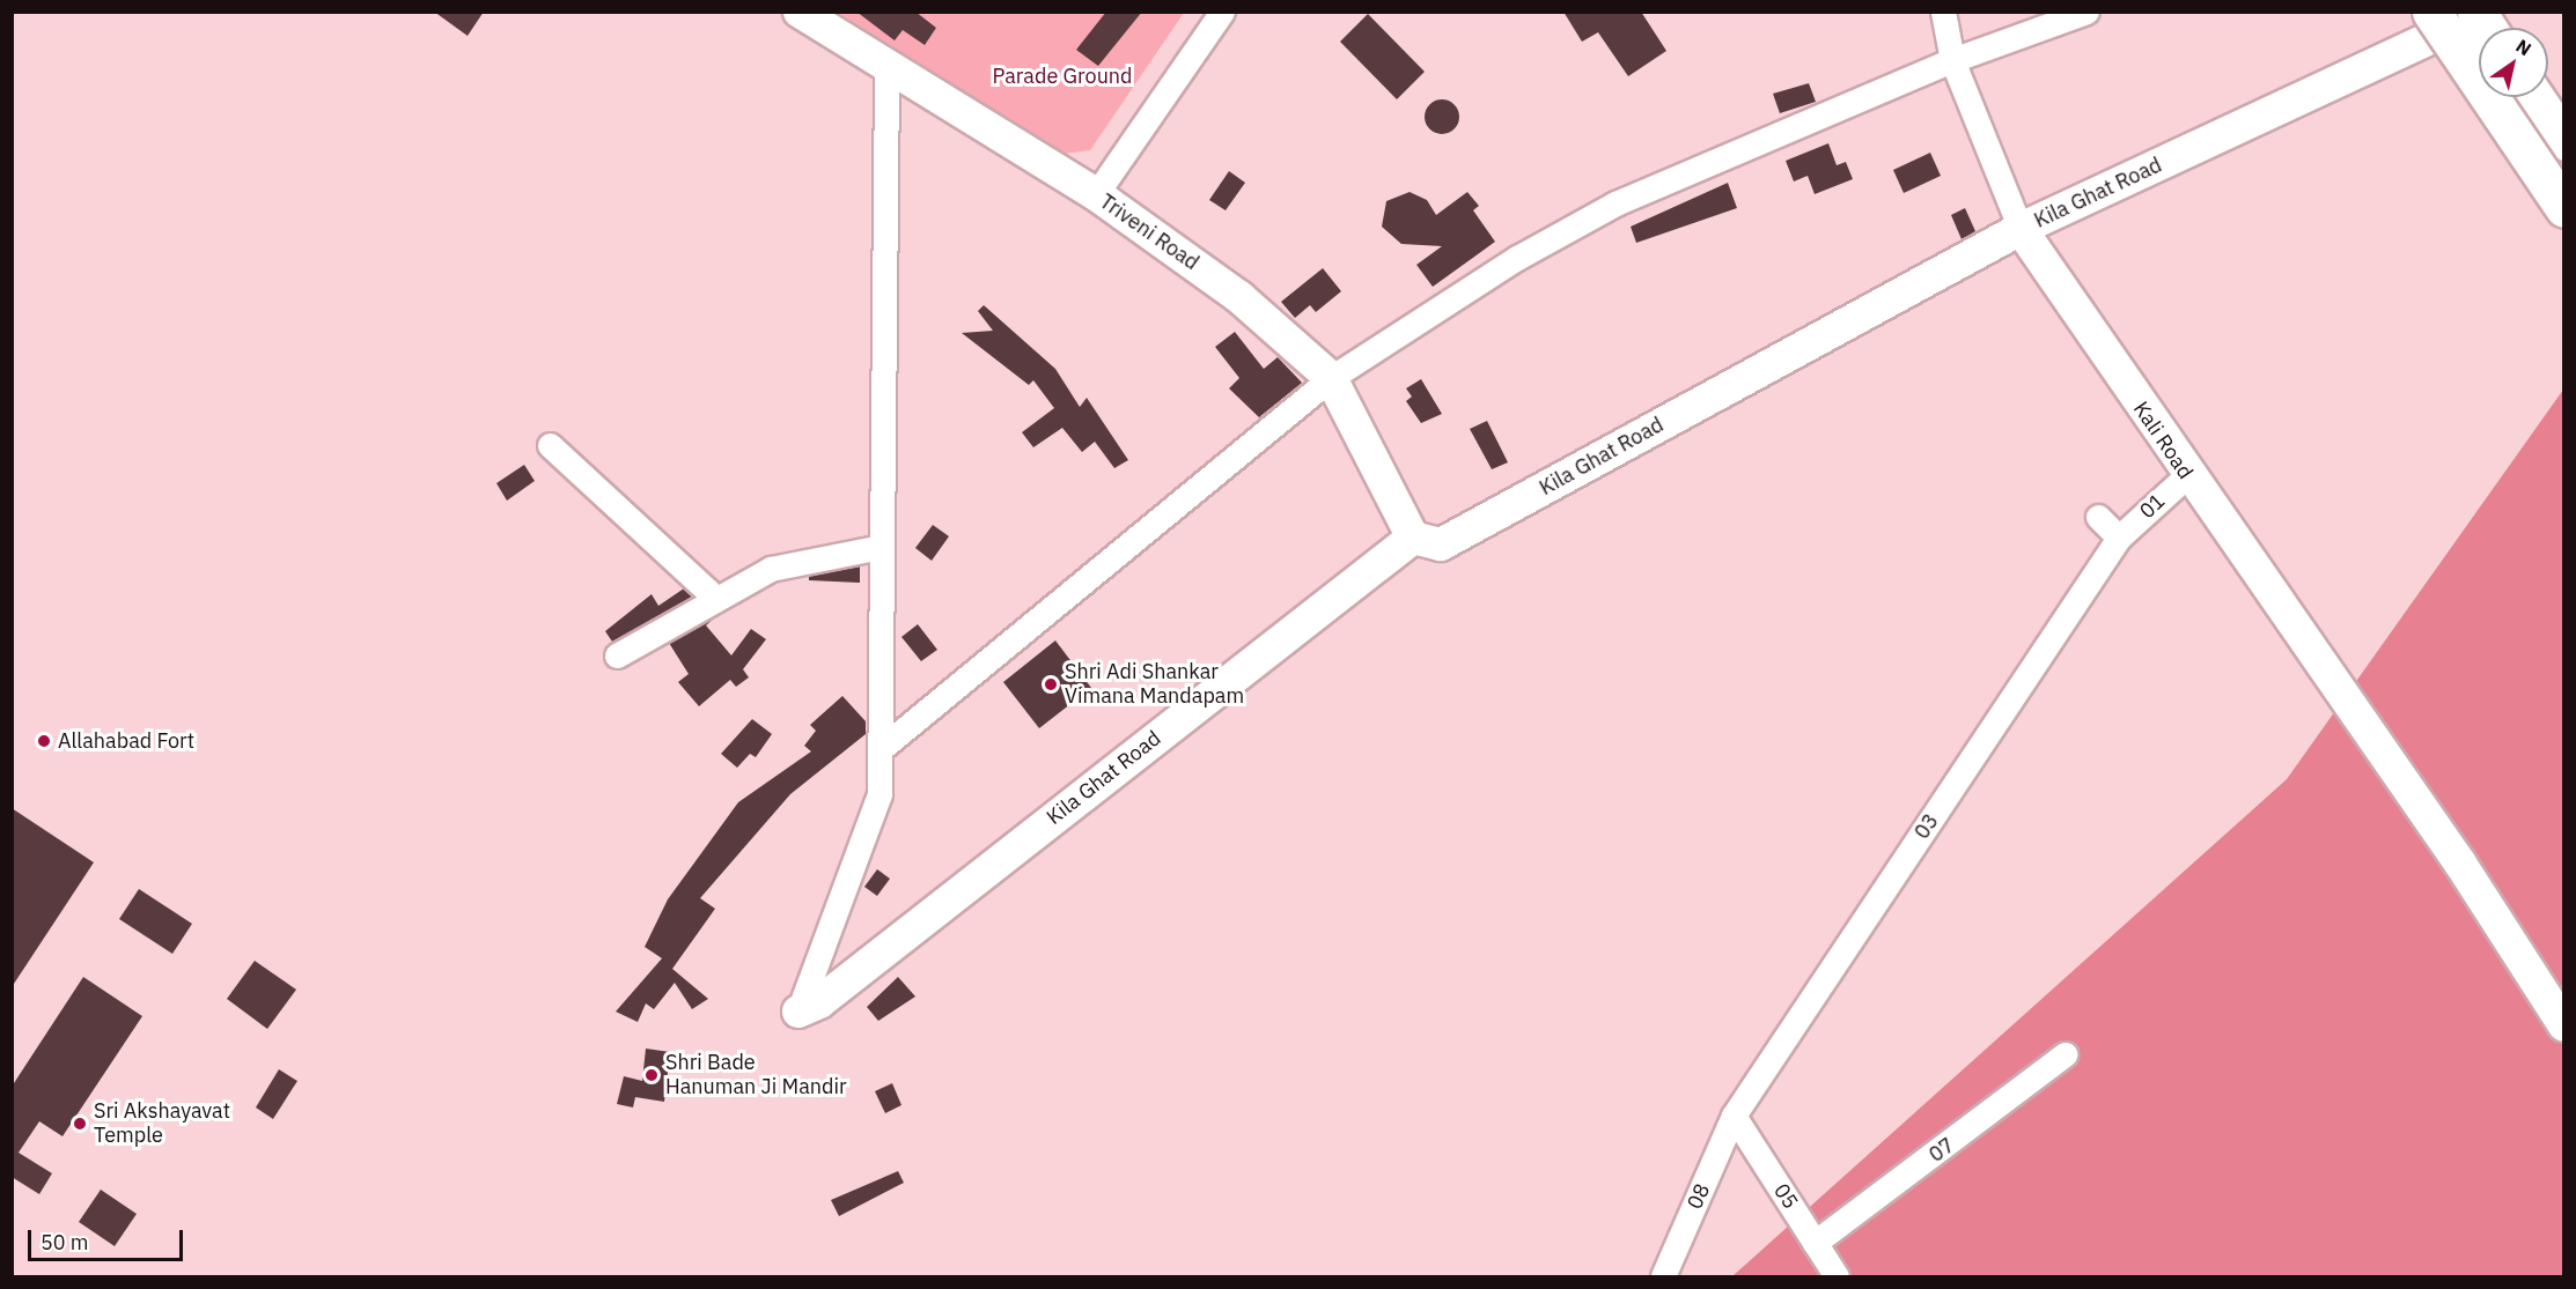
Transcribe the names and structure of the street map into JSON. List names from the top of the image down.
{
  "streets": {
    "main road": ["Kila Ghat Road", "Triveni Road", "Kali Road"],
    "street": [
      "01",
      "03",
      "07",
      "08",
      "05"
    ]
  },
  "crossings": [
    ["Kila Ghat Road", "Triveni Road"],
    ["Kila Ghat Road", "Kali Road"],
    ["Kali Road", "01"],
    ["01", "03"],
    ["03", "08"],
    ["03", "05"],
    ["07", "05"],
    ["08", "05"]
  ],
  "parks": ["Parade Ground"],
  "places": [
    "Shri Adi Shankar Vimana Mandapam",
    "Allahabad Fort",
    "Shri Bade Hanuman Ji Mandir",
    "Sri Akshayavat Temple"
  ],
  "scale_bar": "50 m",
  "north": "top right"
}
